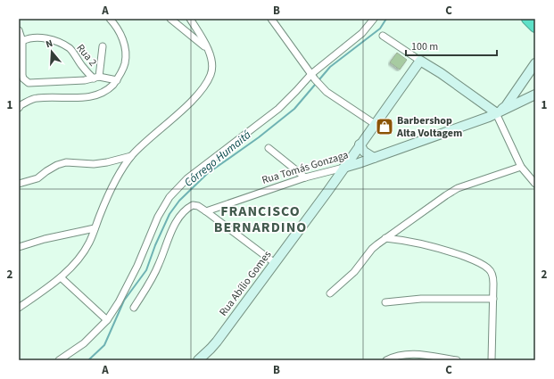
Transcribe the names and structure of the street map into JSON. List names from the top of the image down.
{
  "streets": {
    "street": ["Rua 2", "Rua Tomás Gonzaga", "Rua Abílio Gomes"]
  },
  "crossings": [
    ["Rua Tomás Gonzaga", "Rua Abílio Gomes"]
  ],
  "districts": ["FRANCISCO BERNARDINO"],
  "water": ["Córrego Humaitá"],
  "places": {
    "shop": ["Barbershop Alta Voltagem"]
  },
  "scale_bar": "100 m",
  "north": "top",
  "grid": {
    "columns": ["A", "B", "C"],
    "rows": ["1", "2"]
  }
}
